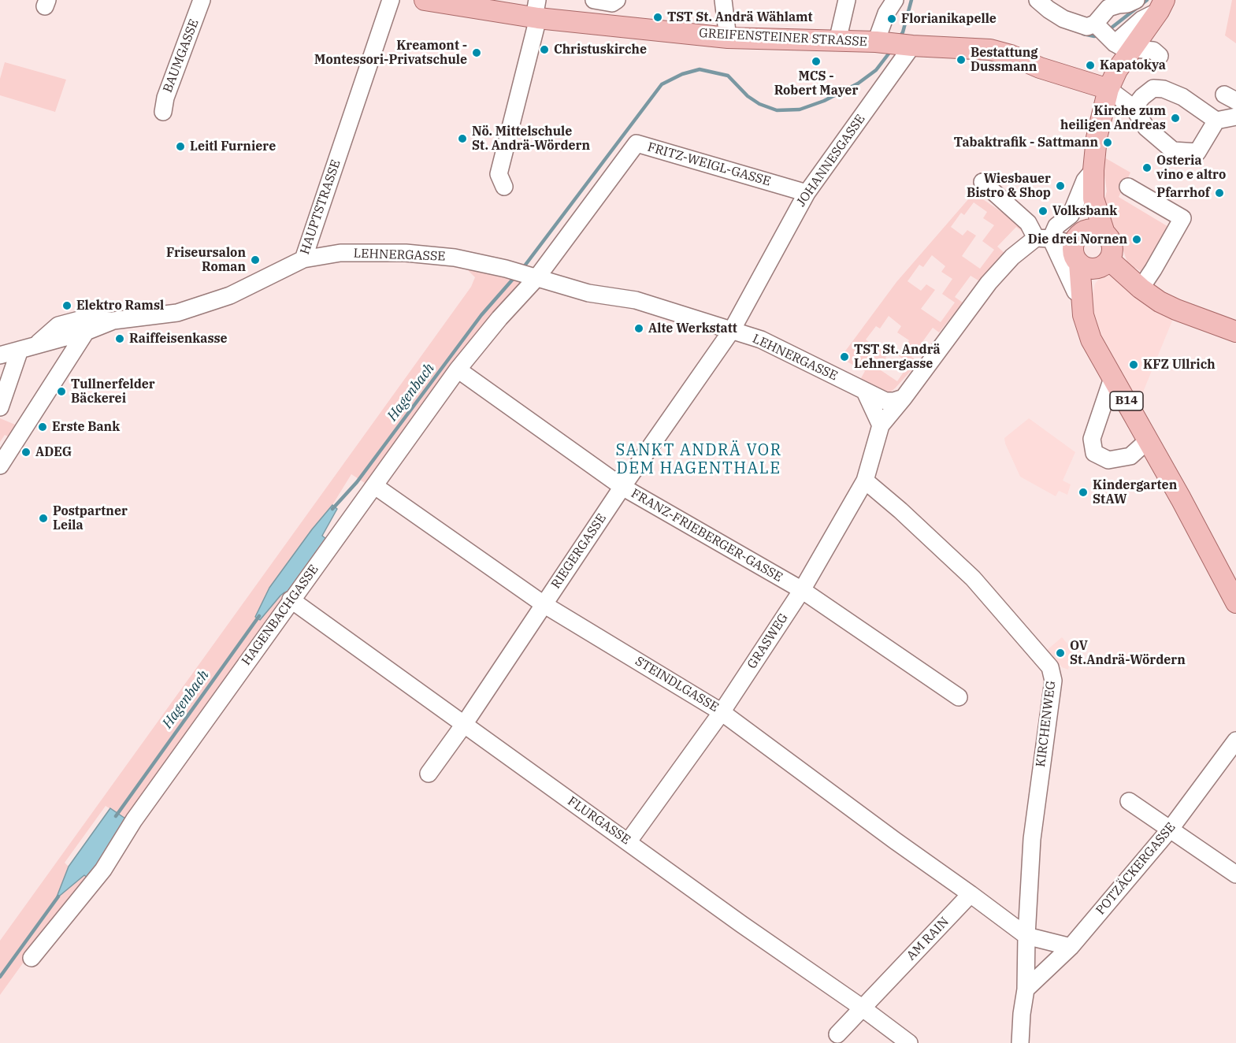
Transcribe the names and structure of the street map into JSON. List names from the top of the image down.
{
  "streets": {
    "main road": ["GREIFENSTEINER STRASSE", "B14"],
    "street": [
      "BAUMGASSE",
      "JOHANNESGASSE",
      "FRITZ-WEIGL-GASSE",
      "HAUPTSTRASSE",
      "LEHNERGASSE",
      "FRANZ-FRIEBERGER-GASSE",
      "RIEGERGASSE",
      "HAGENBACHGASSE",
      "GRASWEG",
      "STEINDLGASSE",
      "KIRCHENWEG",
      "FLURGASSE",
      "POTZÄCKERGASSE",
      "AM RAIN"
    ]
  },
  "crossings": [
    ["GREIFENSTEINER STRASSE", "JOHANNESGASSE"],
    ["GREIFENSTEINER STRASSE", "B14"],
    ["JOHANNESGASSE", "FRITZ-WEIGL-GASSE"],
    ["JOHANNESGASSE", "LEHNERGASSE"],
    ["JOHANNESGASSE", "RIEGERGASSE"],
    ["FRITZ-WEIGL-GASSE", "LEHNERGASSE"],
    ["FRITZ-WEIGL-GASSE", "HAGENBACHGASSE"],
    ["HAUPTSTRASSE", "LEHNERGASSE"],
    ["LEHNERGASSE", "RIEGERGASSE"],
    ["LEHNERGASSE", "HAGENBACHGASSE"],
    ["LEHNERGASSE", "GRASWEG"],
    ["FRANZ-FRIEBERGER-GASSE", "RIEGERGASSE"],
    ["FRANZ-FRIEBERGER-GASSE", "HAGENBACHGASSE"],
    ["FRANZ-FRIEBERGER-GASSE", "GRASWEG"],
    ["RIEGERGASSE", "STEINDLGASSE"],
    ["RIEGERGASSE", "FLURGASSE"],
    ["HAGENBACHGASSE", "STEINDLGASSE"],
    ["HAGENBACHGASSE", "FLURGASSE"],
    ["GRASWEG", "STEINDLGASSE"],
    ["GRASWEG", "KIRCHENWEG"],
    ["GRASWEG", "FLURGASSE"],
    ["STEINDLGASSE", "AM RAIN"],
    ["KIRCHENWEG", "POTZÄCKERGASSE"],
    ["FLURGASSE", "AM RAIN"]
  ],
  "districts": ["SANKT ANDRÄ VOR DEM HAGENTHALE"],
  "water": ["Hagenbach"],
  "places": [
    "TST St. Andrä Wählamt",
    "Florianikapelle",
    "Christuskirche",
    "Kreamont - Montessori-Privatschule",
    "Bestattung Dussmann",
    "MCS - Robert Mayer",
    "Kapatokya",
    "Kirche zum heiligen Andreas",
    "Nö. Mittelschule St. Andrä-Wördern",
    "Tabaktrafik - Sattmann",
    "Leitl Furniere",
    "Osteria vino e altro",
    "Wiesbauer Bistro & Shop",
    "Pfarrhof",
    "Volksbank",
    "Die drei Nornen",
    "Friseursalon Roman",
    "Elektro Ramsl",
    "Alte Werkstatt",
    "Raiffeisenkasse",
    "TST St. Andrä Lehnergasse",
    "KFZ Ullrich",
    "Tullnerfelder Bäckerei",
    "Erste Bank",
    "ADEG",
    "Kindergarten StAW",
    "Postpartner Leila",
    "OV St.Andrä-Wördern"
  ]
}
